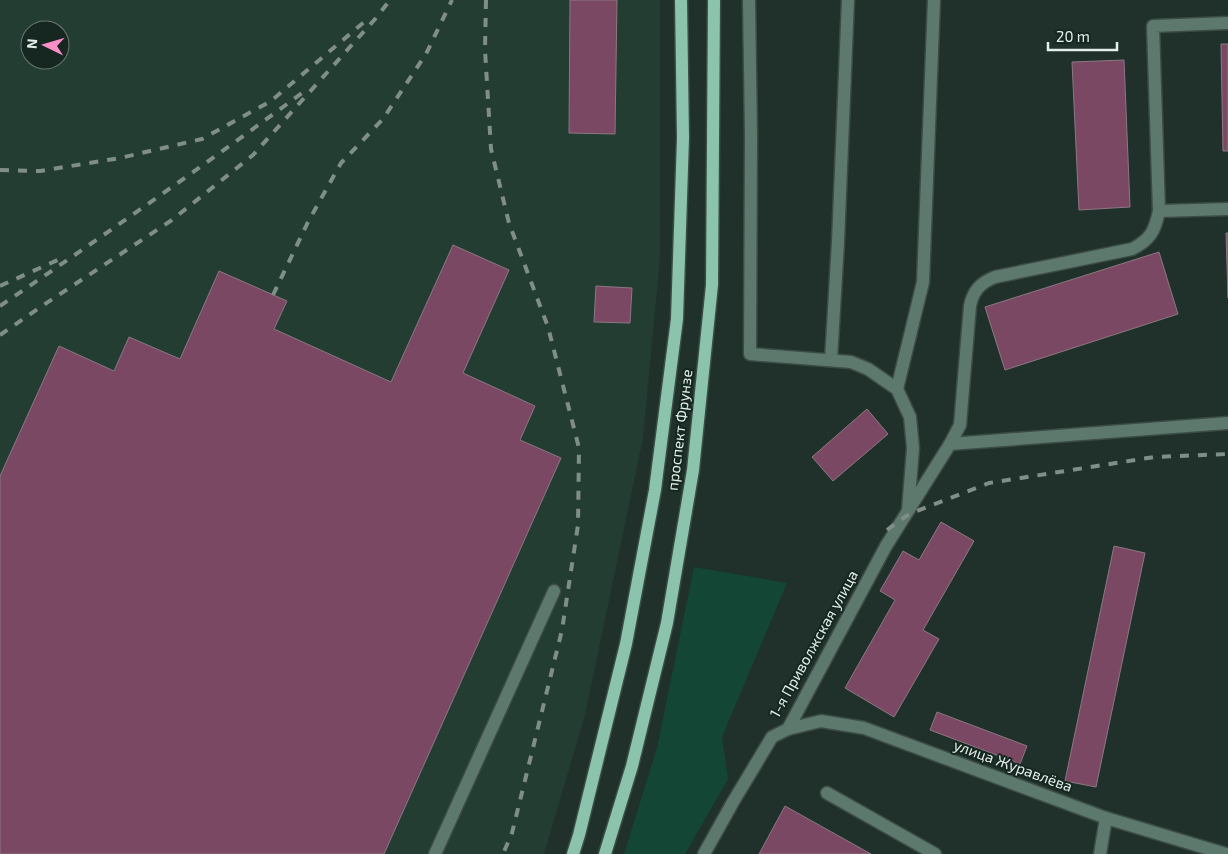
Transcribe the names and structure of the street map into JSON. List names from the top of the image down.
{
  "streets": {
    "main road": ["проспект Фрунзе"],
    "street": ["1-я Приволжская улица", "улица Журавлёва"]
  },
  "crossings": [
    ["1-я Приволжская улица", "улица Журавлёва"]
  ],
  "scale_bar": "20 m",
  "north": "left"
}
